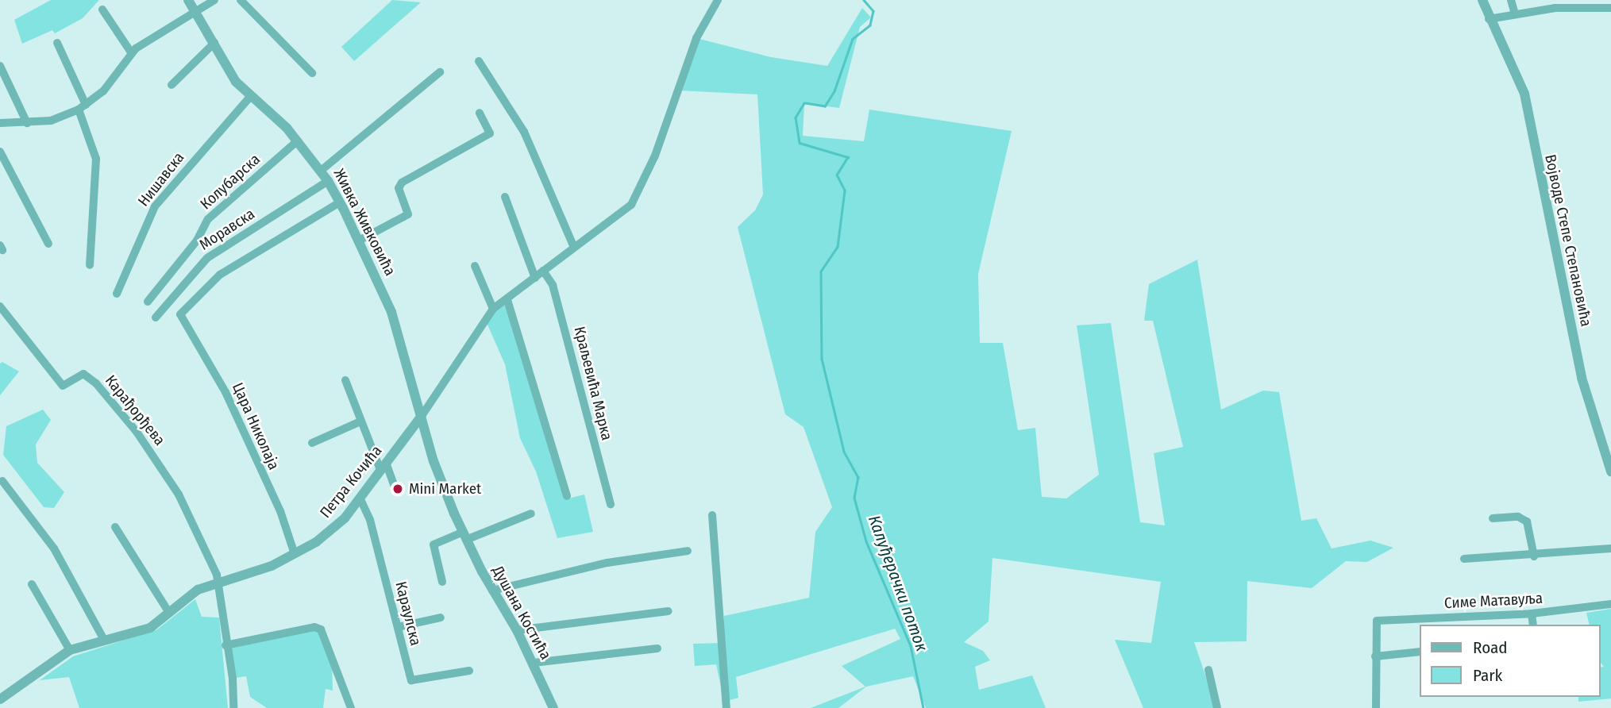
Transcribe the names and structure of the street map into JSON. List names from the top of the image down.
{
  "streets": {
    "street": [
      "Нишавска",
      "Колубарска",
      "Живка Живковића",
      "Моравска",
      "Војводе Степе Степановића",
      "Краљевића Марка",
      "Карађорђева",
      "Цара Николаја",
      "Петра Кочића",
      "Симе Матавуља",
      "Душана Костића",
      "Караулска"
    ]
  },
  "crossings": [
    ["Нишавска", "Живка Живковића"],
    ["Колубарска", "Живка Живковића"],
    ["Живка Живковића", "Моравска"],
    ["Живка Живковића", "Цара Николаја"],
    ["Живка Живковића", "Петра Кочића"],
    ["Живка Живковића", "Душана Костића"],
    ["Краљевића Марка", "Петра Кочића"],
    ["Карађорђева", "Петра Кочића"],
    ["Цара Николаја", "Петра Кочића"],
    ["Петра Кочића", "Душана Костића"],
    ["Петра Кочића", "Караулска"]
  ],
  "water": ["Калуђерачки поток"],
  "places": ["Mini Market"],
  "legend": ["Road", "Park"]
}
